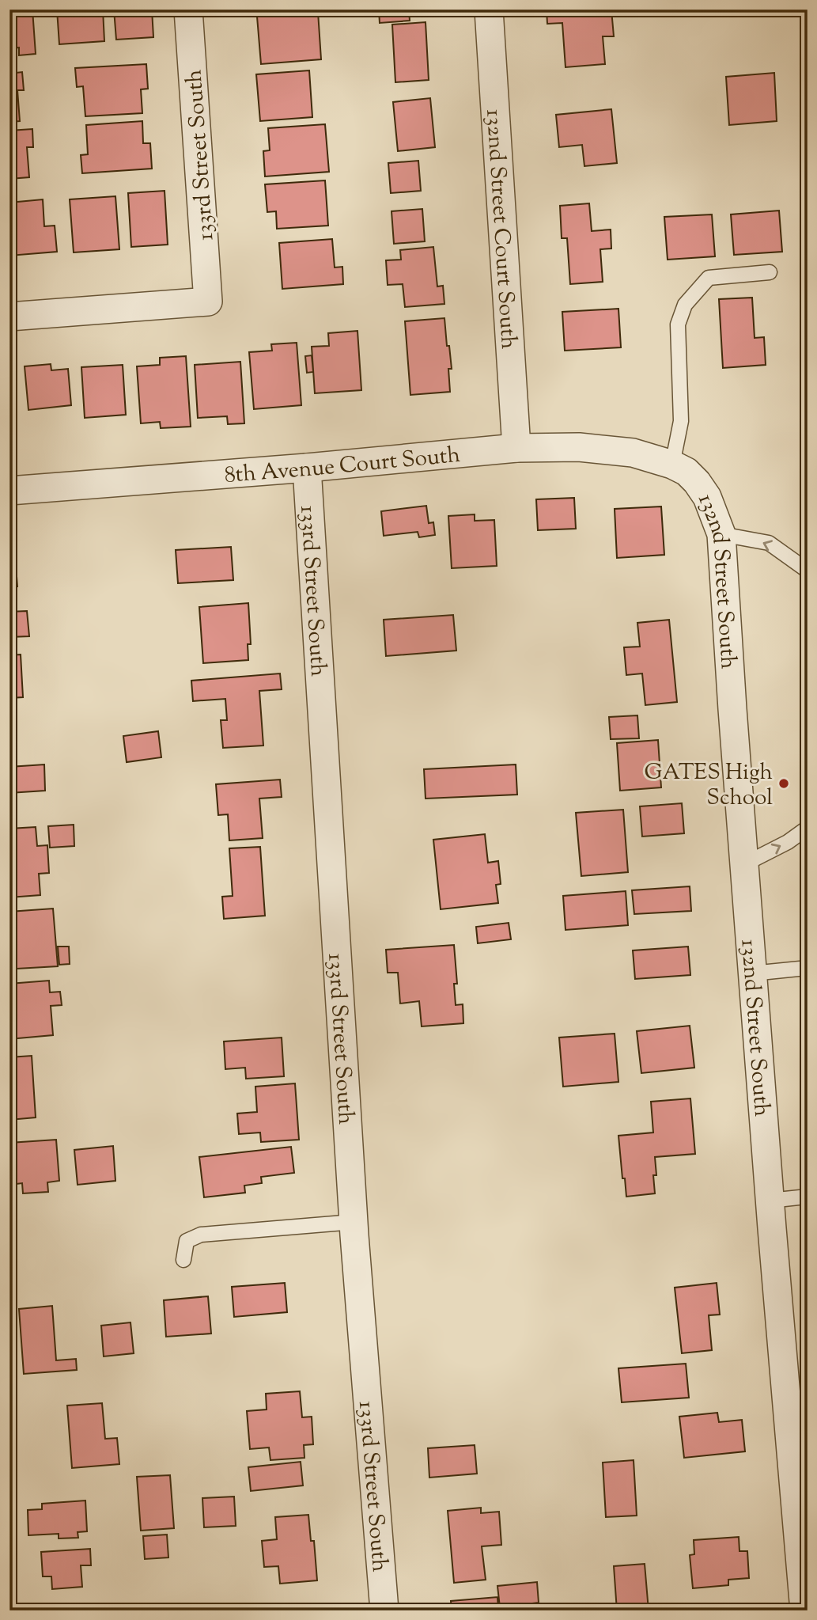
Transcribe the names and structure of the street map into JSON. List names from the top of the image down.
{
  "streets": {
    "street": [
      "133rd Street South",
      "132nd Street Court South",
      "8th Avenue Court South",
      "132nd Street South"
    ]
  },
  "crossings": [
    ["133rd Street South", "8th Avenue Court South"],
    ["132nd Street Court South", "8th Avenue Court South"],
    ["8th Avenue Court South", "132nd Street South"]
  ],
  "places": ["GATES High School"]
}
